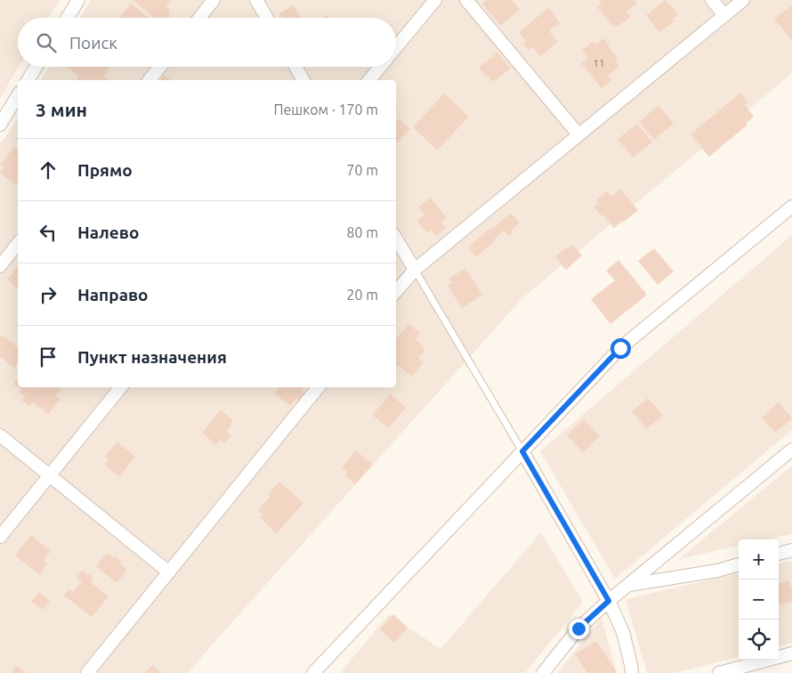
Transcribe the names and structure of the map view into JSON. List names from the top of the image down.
{
  "house_numbers": ["11"],
  "page": {
    "search": "Поиск",
    "heading": ["3 мин", "Пешком · 170 m"],
    "list": [
      ["Прямо", "70 m"],
      ["Налево", "80 m"],
      ["Направо", "20 m"],
      "Пункт назначения"
    ],
    "map_buttons": ["+", "−"]
  }
}
